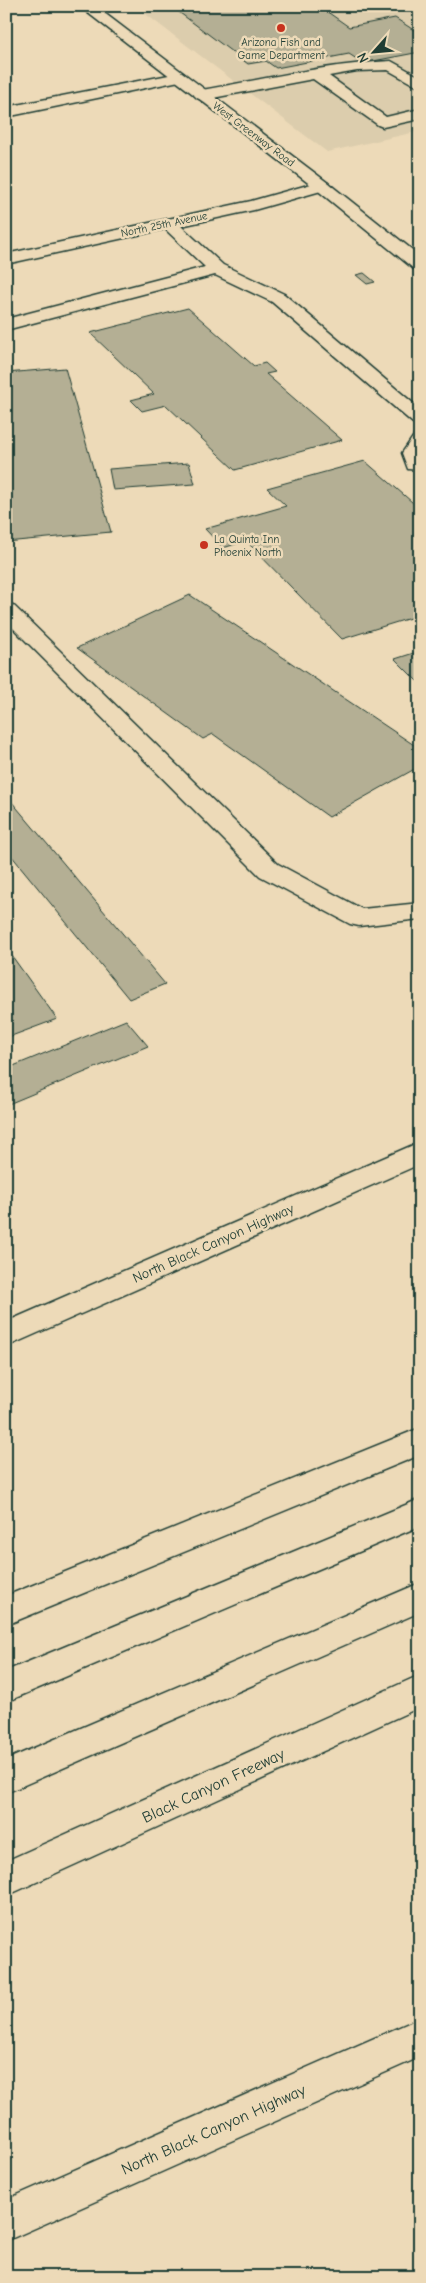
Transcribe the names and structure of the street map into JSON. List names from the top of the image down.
{
  "streets": {
    "main road": [
      "West Greenway Road",
      "North 25th Avenue",
      "North Black Canyon Highway",
      "Black Canyon Freeway"
    ]
  },
  "crossings": [
    ["West Greenway Road", "North 25th Avenue"]
  ],
  "places": ["Arizona Fish and Game Department", "La Quinta Inn Phoenix North"],
  "north": "bottom left"
}
